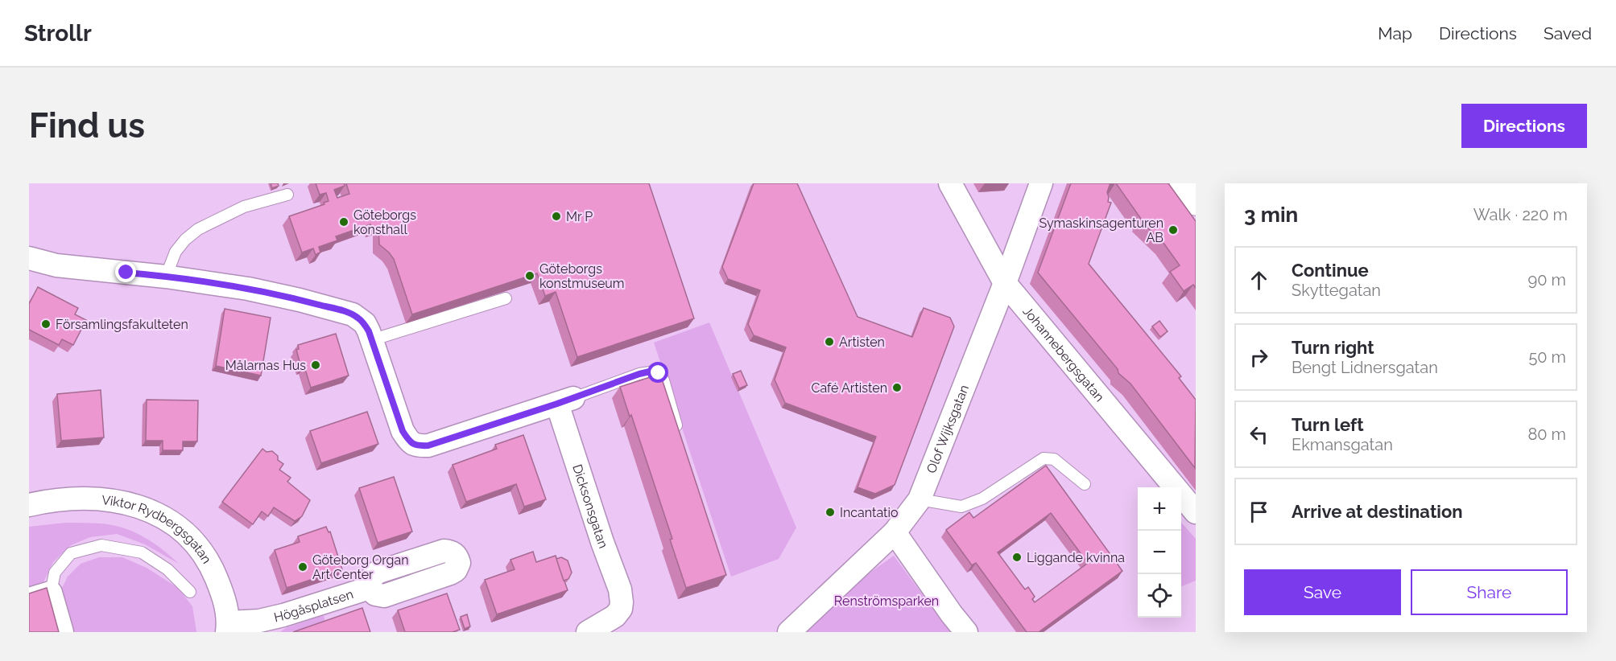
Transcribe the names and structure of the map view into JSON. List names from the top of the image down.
{
  "streets": {
    "street": [
      "Johannebergsgatan",
      "Olof Wijksgatan",
      "Dicksonsgatan",
      "Viktor Rydbergsgatan",
      "Högåsplatsen"
    ]
  },
  "crossings": [
    ["Johannebergsgatan", "Olof Wijksgatan"],
    ["Viktor Rydbergsgatan", "Högåsplatsen"]
  ],
  "parks": ["Renströmsparken"],
  "places": [
    "Mr P",
    "Göteborgs konsthall",
    "Symaskinsagenturen AB",
    "Göteborgs konstmuseum",
    "Församlingsfakulteten",
    "Artisten",
    "Målarnas Hus",
    "Café Artisten",
    "Incantatio",
    "Liggande kvinna",
    "Göteborg Organ Art Center"
  ],
  "page": {
    "header": "Strollr",
    "nav": ["Map", "Directions", "Saved"],
    "buttons": [
      "Directions",
      ["Save", "Share"]
    ],
    "title": "Find us",
    "heading": ["3 min", "Walk · 220 m"],
    "list": [
      ["Continue", "Skyttegatan", "90 m"],
      ["Turn right", "Bengt Lidnersgatan", "50 m"],
      ["Turn left", "Ekmansgatan", "80 m"],
      "Arrive at destination"
    ],
    "map_buttons": ["+", "−"]
  }
}
